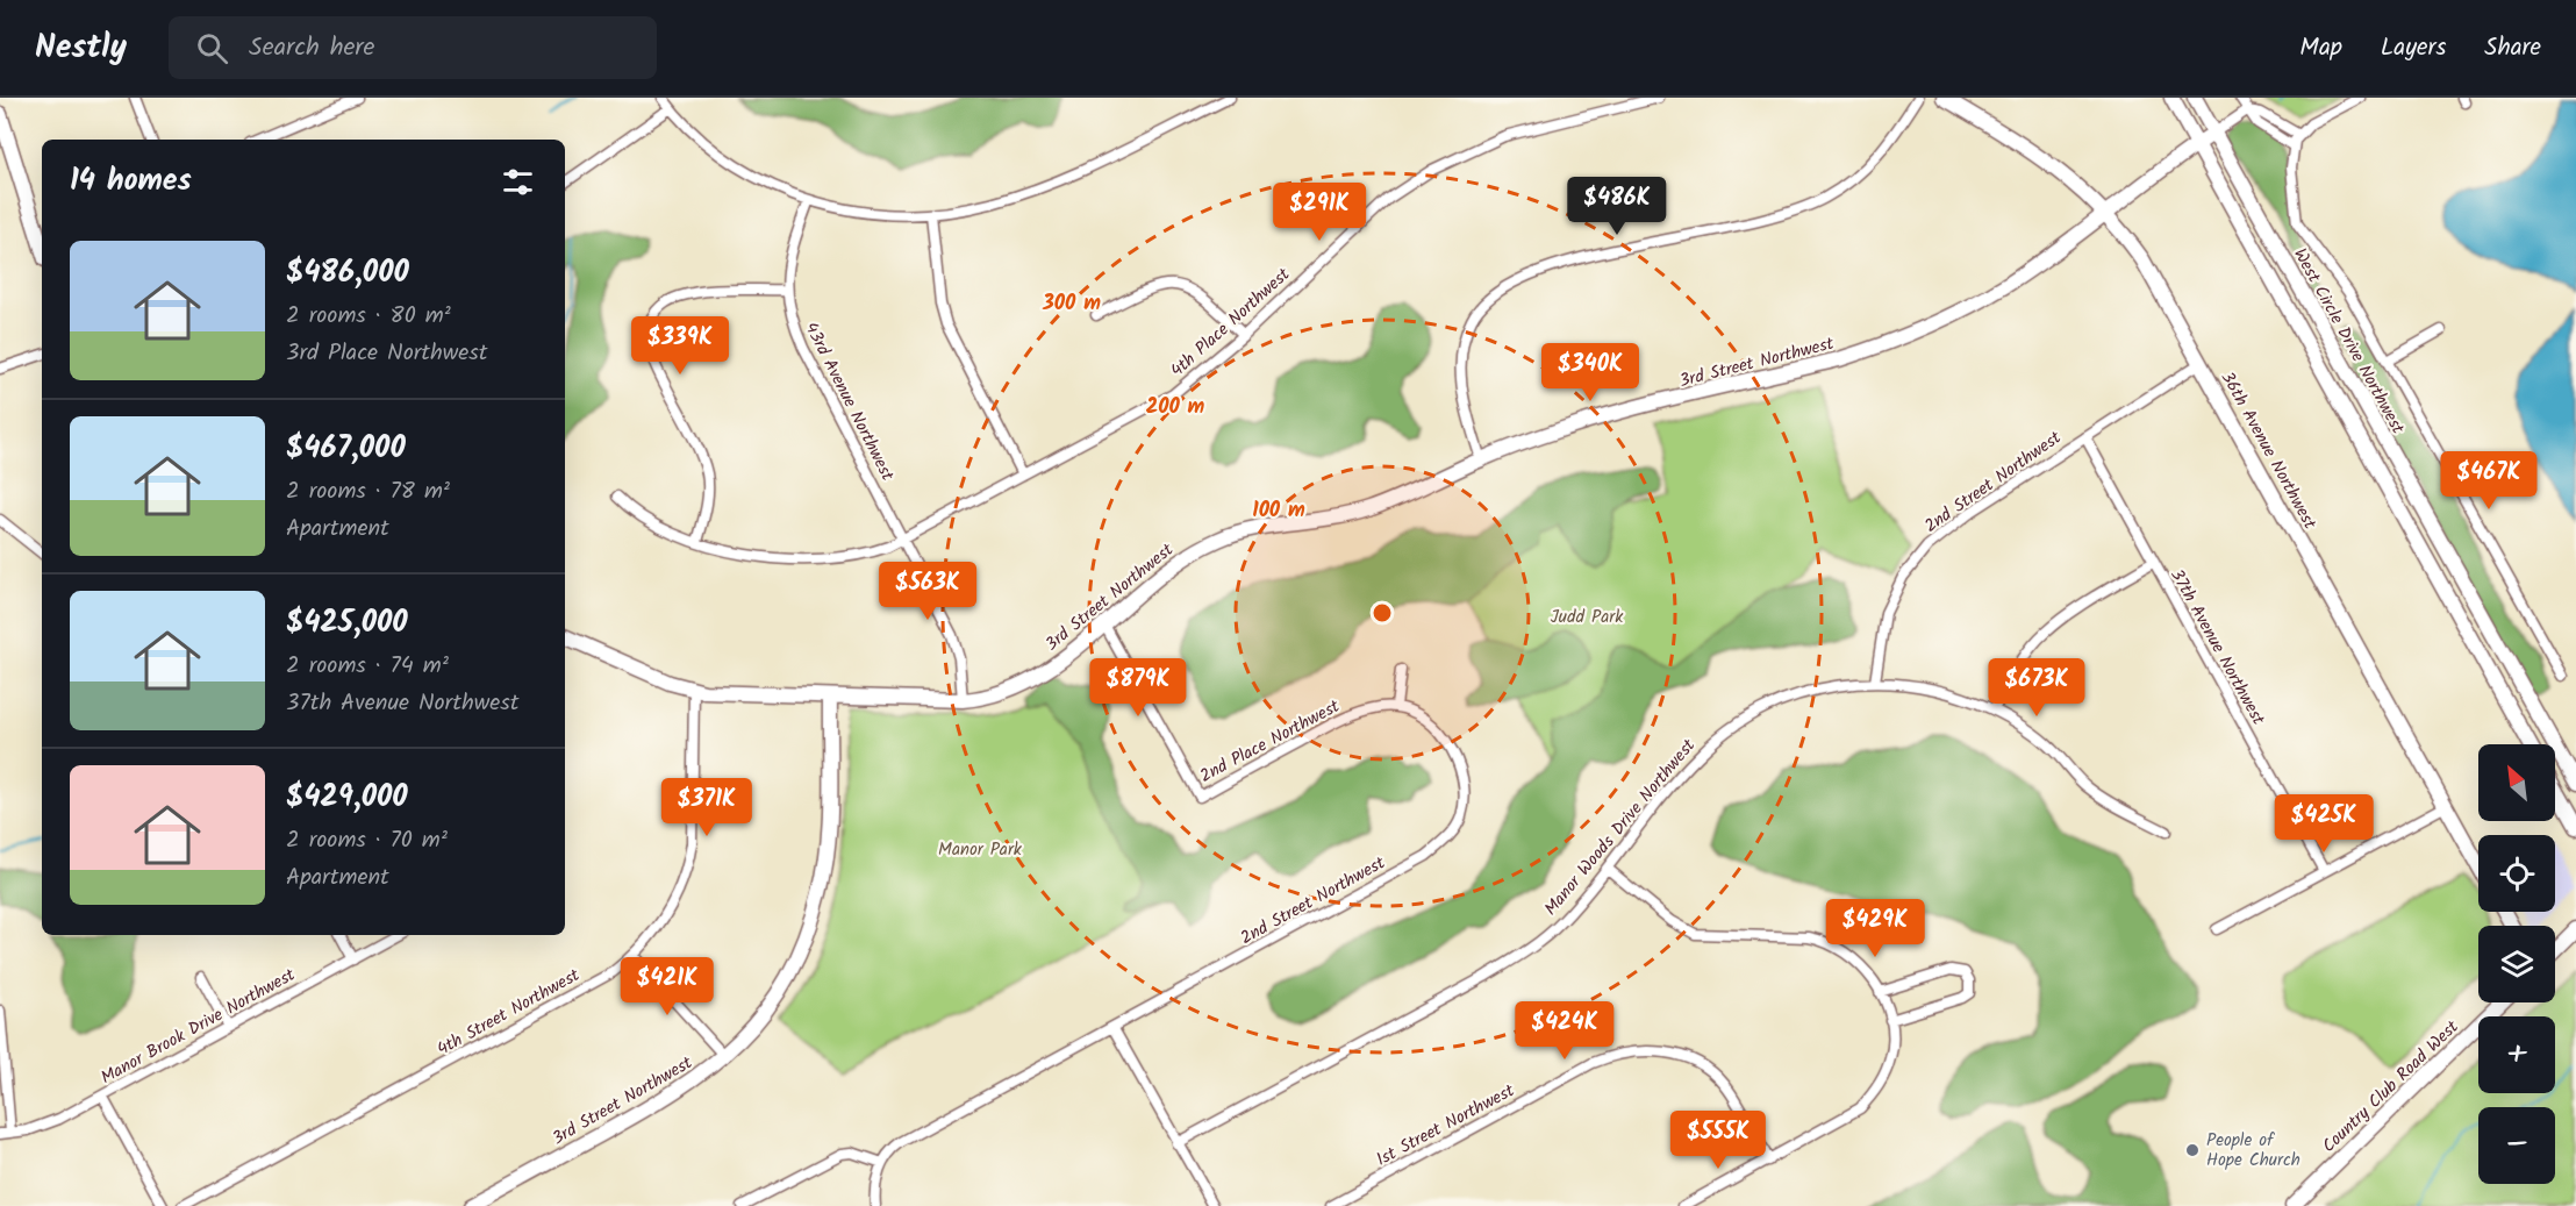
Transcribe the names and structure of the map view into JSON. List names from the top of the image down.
{
  "streets": {
    "street": [
      "4th Place Northwest",
      "West Circle Drive Northwest",
      "3rd Street Northwest",
      "43rd Avenue Northwest",
      "36th Avenue Northwest",
      "2nd Street Northwest",
      "37th Avenue Northwest",
      "2nd Place Northwest",
      "Manor Woods Drive Northwest",
      "4th Street Northwest",
      "Manor Brook Drive Northwest",
      "Country Club Road West",
      "1st Street Northwest"
    ]
  },
  "crossings": [
    ["4th Place Northwest", "43rd Avenue Northwest"],
    ["West Circle Drive Northwest", "3rd Street Northwest"],
    ["3rd Street Northwest", "43rd Avenue Northwest"],
    ["3rd Street Northwest", "36th Avenue Northwest"],
    ["3rd Street Northwest", "2nd Place Northwest"],
    ["36th Avenue Northwest", "2nd Street Northwest"],
    ["2nd Street Northwest", "37th Avenue Northwest"],
    ["2nd Street Northwest", "2nd Place Northwest"],
    ["2nd Street Northwest", "Manor Woods Drive Northwest"]
  ],
  "parks": ["Judd Park", "Manor Park"],
  "places": ["People of Hope Church"],
  "north": "top left",
  "page": {
    "header": "Nestly",
    "search": "Search here",
    "nav": ["Map", "Layers", "Share"],
    "heading": "14 homes",
    "price": [
      "$486K",
      "$291K",
      "$339K",
      "$340K",
      "$467K",
      "$563K",
      "$879K",
      "$673K",
      "$371K",
      "$425K",
      "$429K",
      "$421K",
      "$424K",
      "$555K"
    ],
    "list": [
      {
        "name": "$486,000",
        "note": "2 rooms · 80 m² · 3rd Place Northwest"
      },
      {
        "name": "$467,000",
        "note": "2 rooms · 78 m² · Apartment"
      },
      {
        "name": "$425,000",
        "note": "2 rooms · 74 m² · 37th Avenue Northwest"
      },
      {
        "name": "$429,000",
        "note": "2 rooms · 70 m² · Apartment"
      }
    ],
    "map_buttons": ["+", "−"]
  },
  "rings": ["300 m", "200 m", "100 m"]
}
